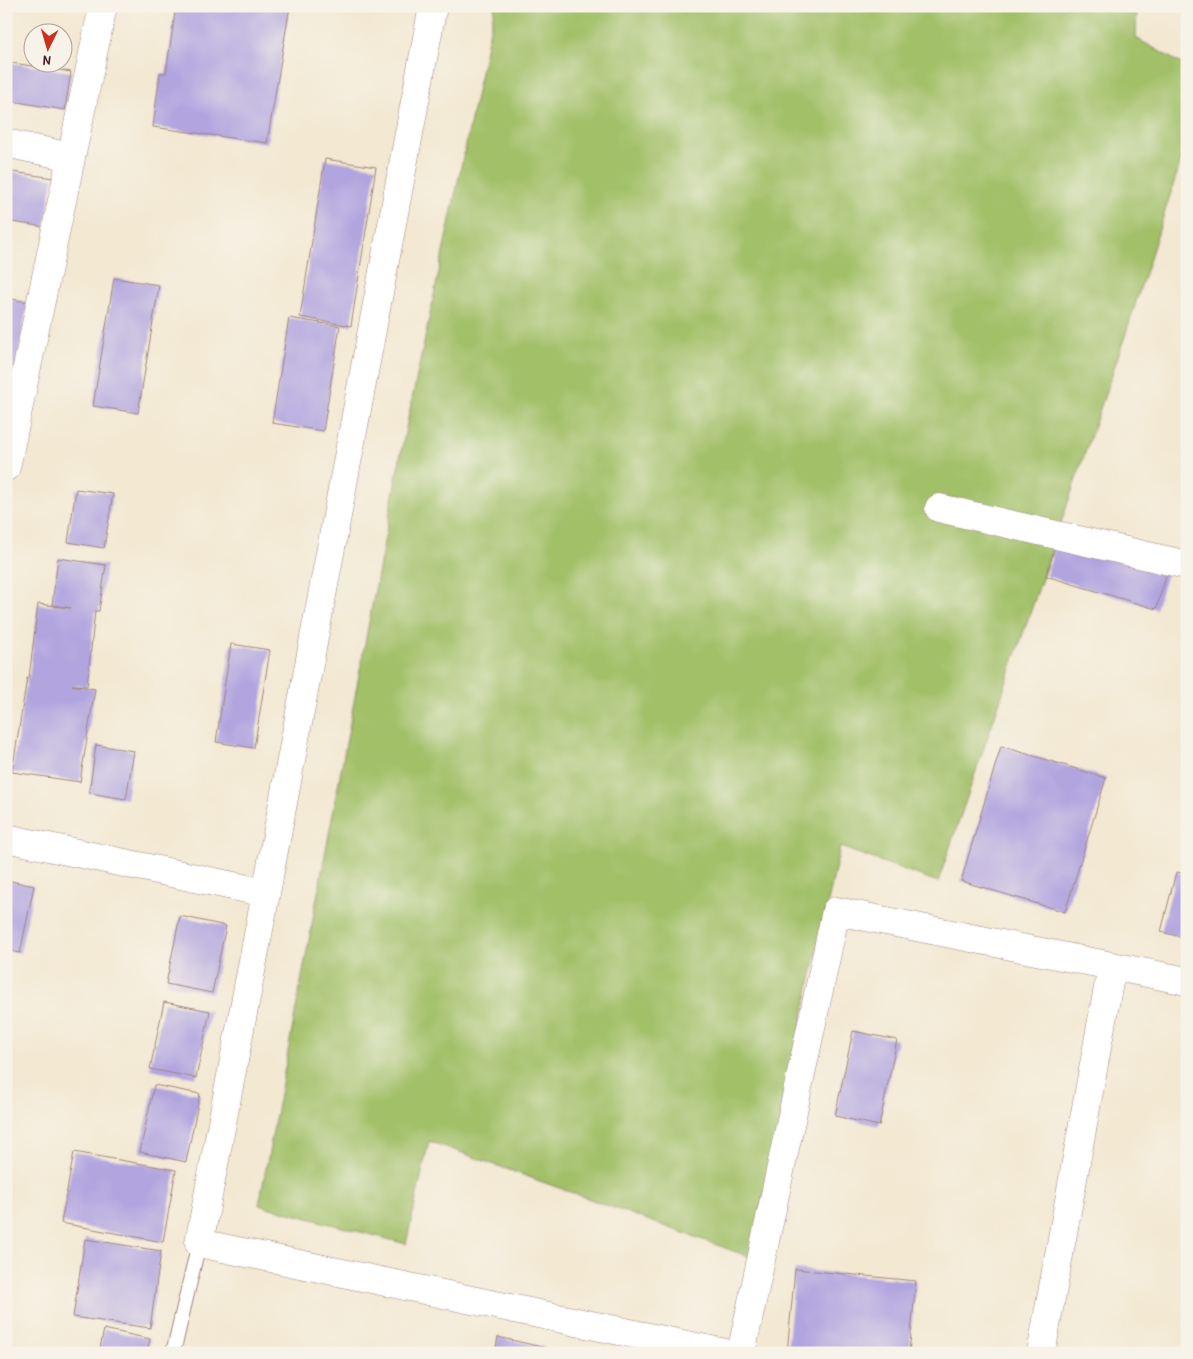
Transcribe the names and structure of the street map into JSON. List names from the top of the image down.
{
  "north": "bottom"
}
